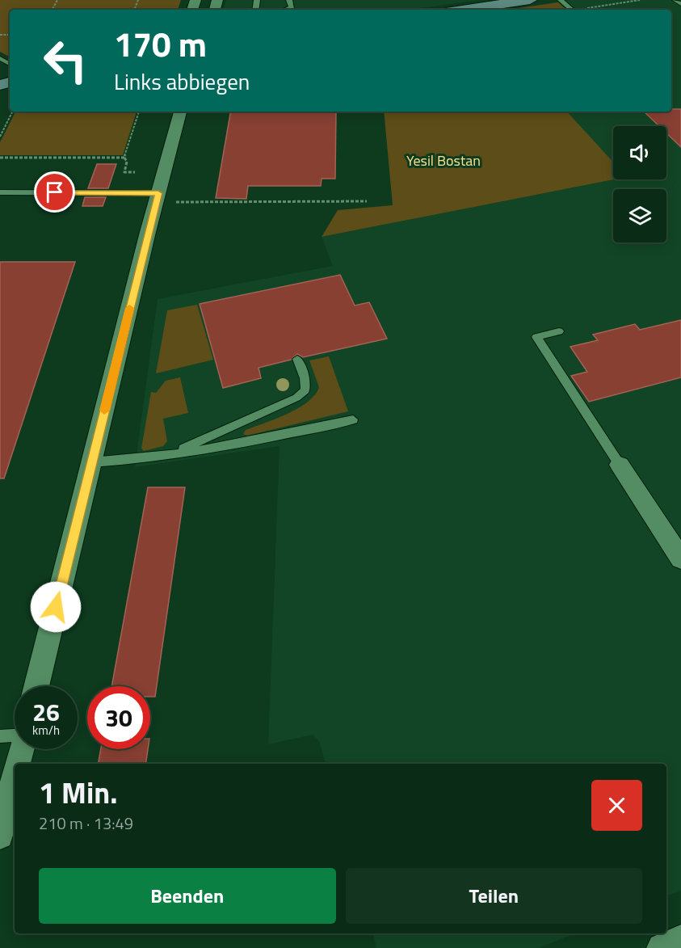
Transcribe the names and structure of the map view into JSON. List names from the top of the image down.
{
  "parks": ["Yesil Bostan"],
  "page": {
    "turn": ["170 m", "Links abbiegen"],
    "speed": "26 km/h",
    "limit": "30",
    "heading": ["1 Min.", "210 m · 13:49"],
    "buttons": ["Beenden", "Teilen"]
  }
}
